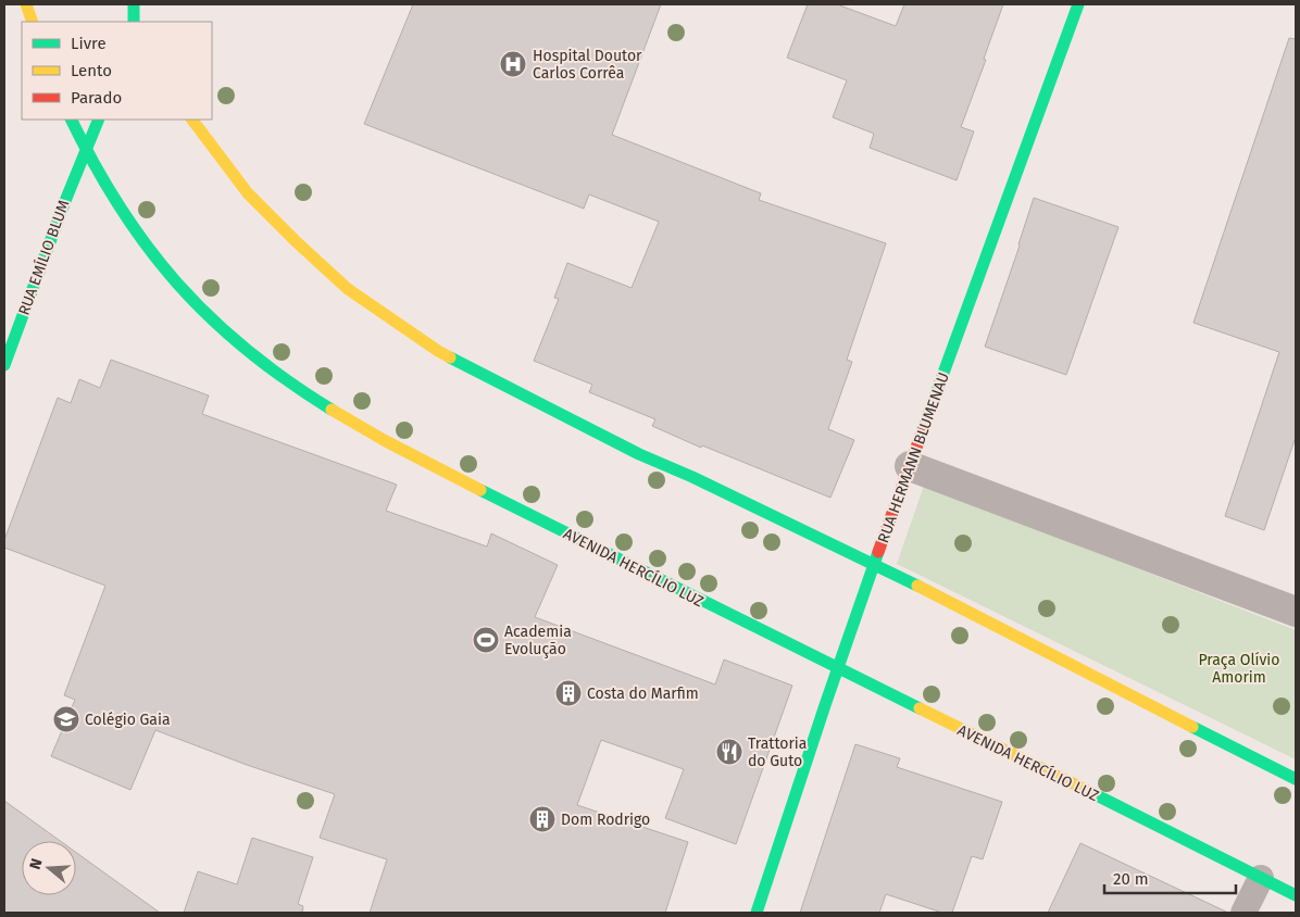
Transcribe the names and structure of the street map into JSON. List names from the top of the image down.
{
  "streets": {
    "main road": ["RUA EMÍLIO BLUM", "RUA HERMANN BLUMENAU", "AVENIDA HERCÍLIO LUZ"]
  },
  "crossings": [
    ["RUA EMÍLIO BLUM", "AVENIDA HERCÍLIO LUZ"],
    ["RUA HERMANN BLUMENAU", "AVENIDA HERCÍLIO LUZ"]
  ],
  "parks": ["Praça Olívio Amorim"],
  "places": {
    "hospital": ["Hospital Doutor Carlos Corrêa"],
    "sports": ["Academia Evolução"],
    "building": ["Costa do Marfim", "Dom Rodrigo"],
    "school or university": ["Colégio Gaia"],
    "restaurant": ["Trattoria do Guto"]
  },
  "legend": ["Livre", "Lento", "Parado"],
  "scale_bar": "20 m",
  "north": "left"
}
